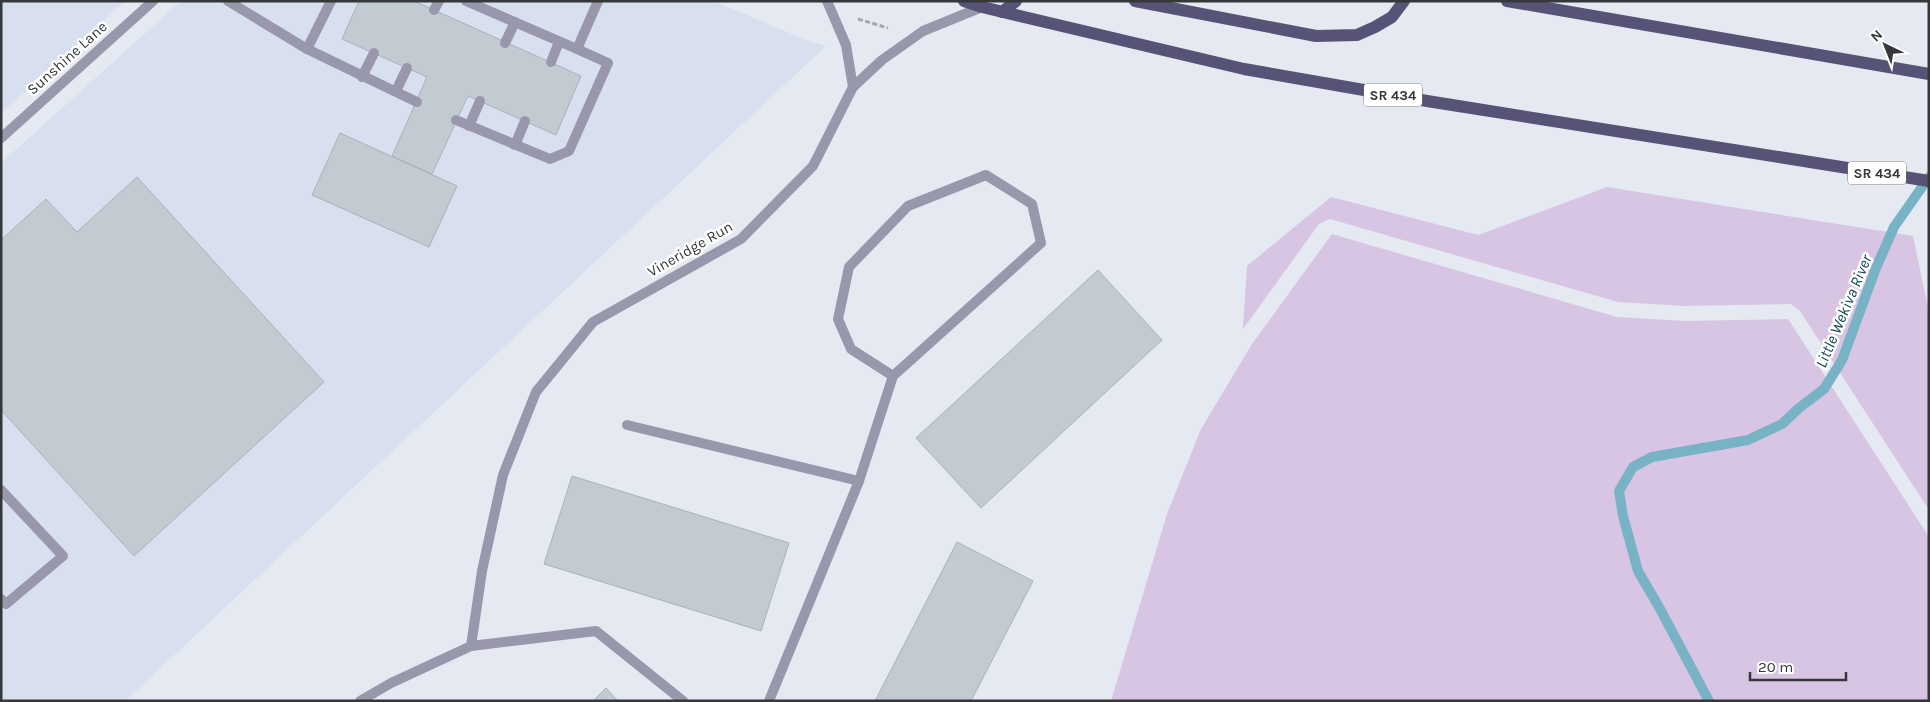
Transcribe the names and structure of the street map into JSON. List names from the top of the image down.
{
  "streets": {
    "main road": ["SR 434"],
    "street": ["Sunshine Lane", "Vineridge Run"]
  },
  "crossings": [
    ["SR 434", "Vineridge Run"]
  ],
  "water": ["Little Wekiva River"],
  "scale_bar": "20 m",
  "north": "top left"
}
